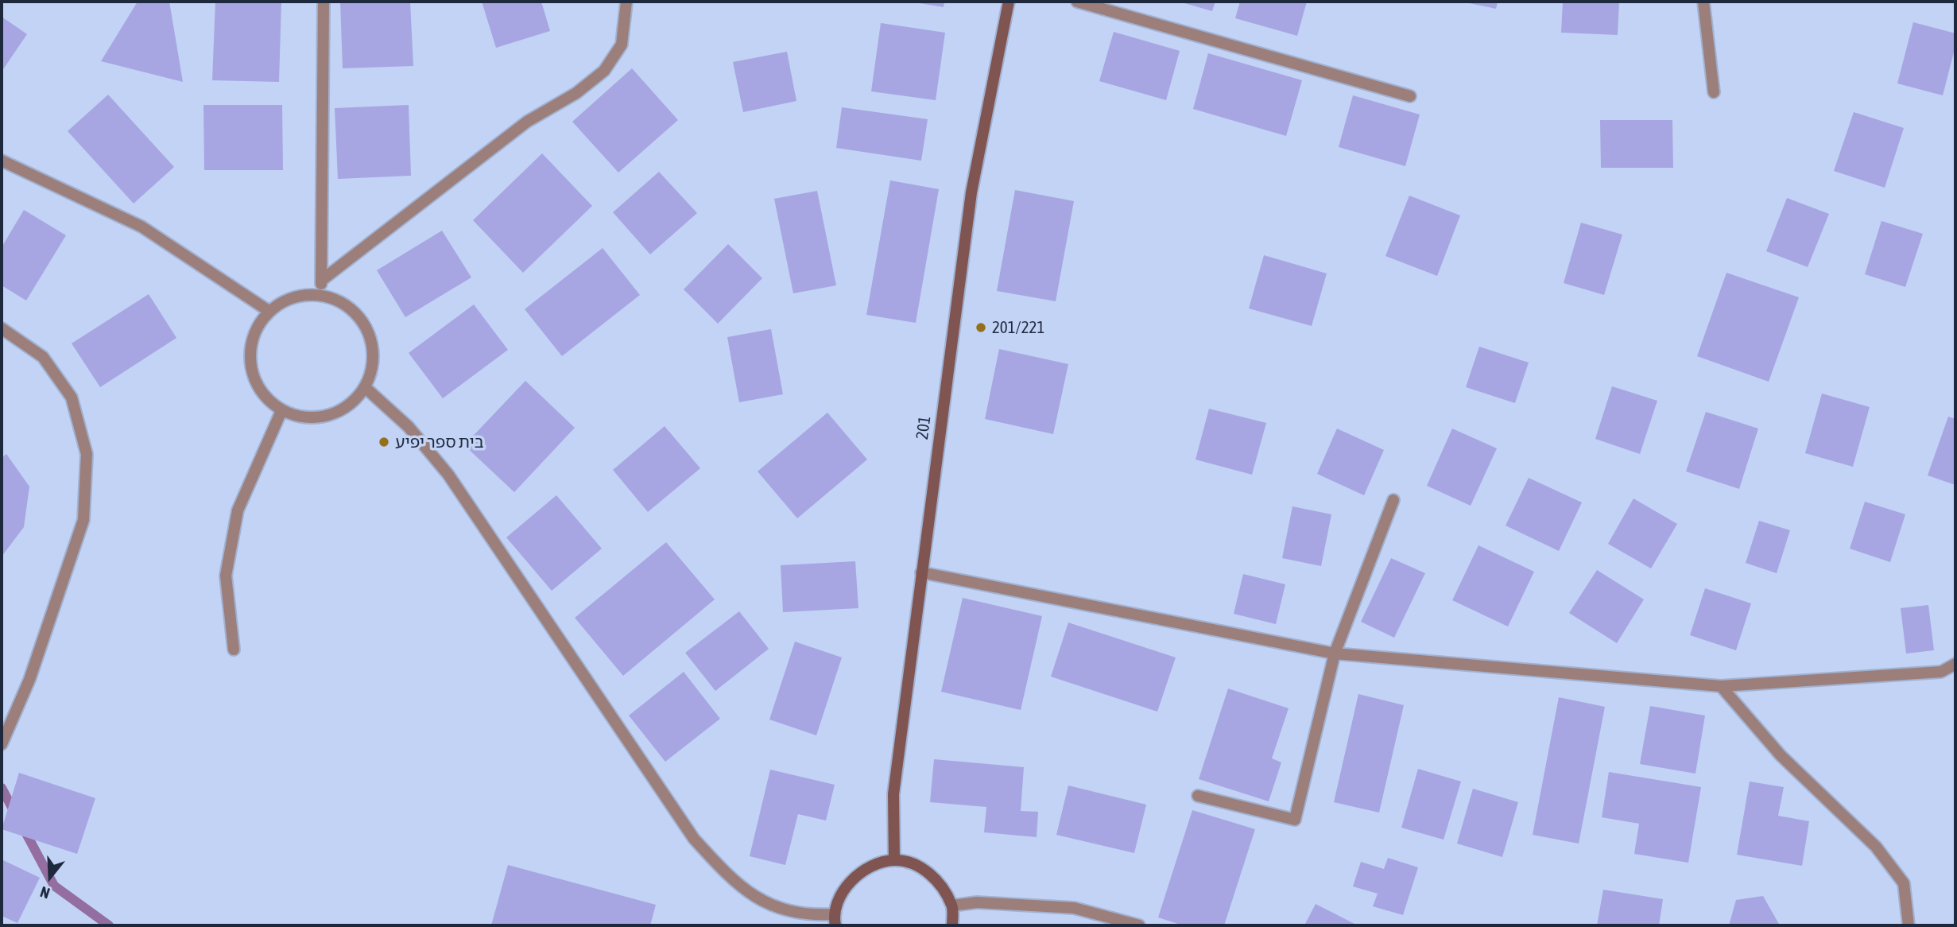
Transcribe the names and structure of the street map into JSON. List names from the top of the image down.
{
  "streets": {
    "street": ["201"]
  },
  "places": ["201/221", "בית ספר יפיע"],
  "north": "bottom"
}
